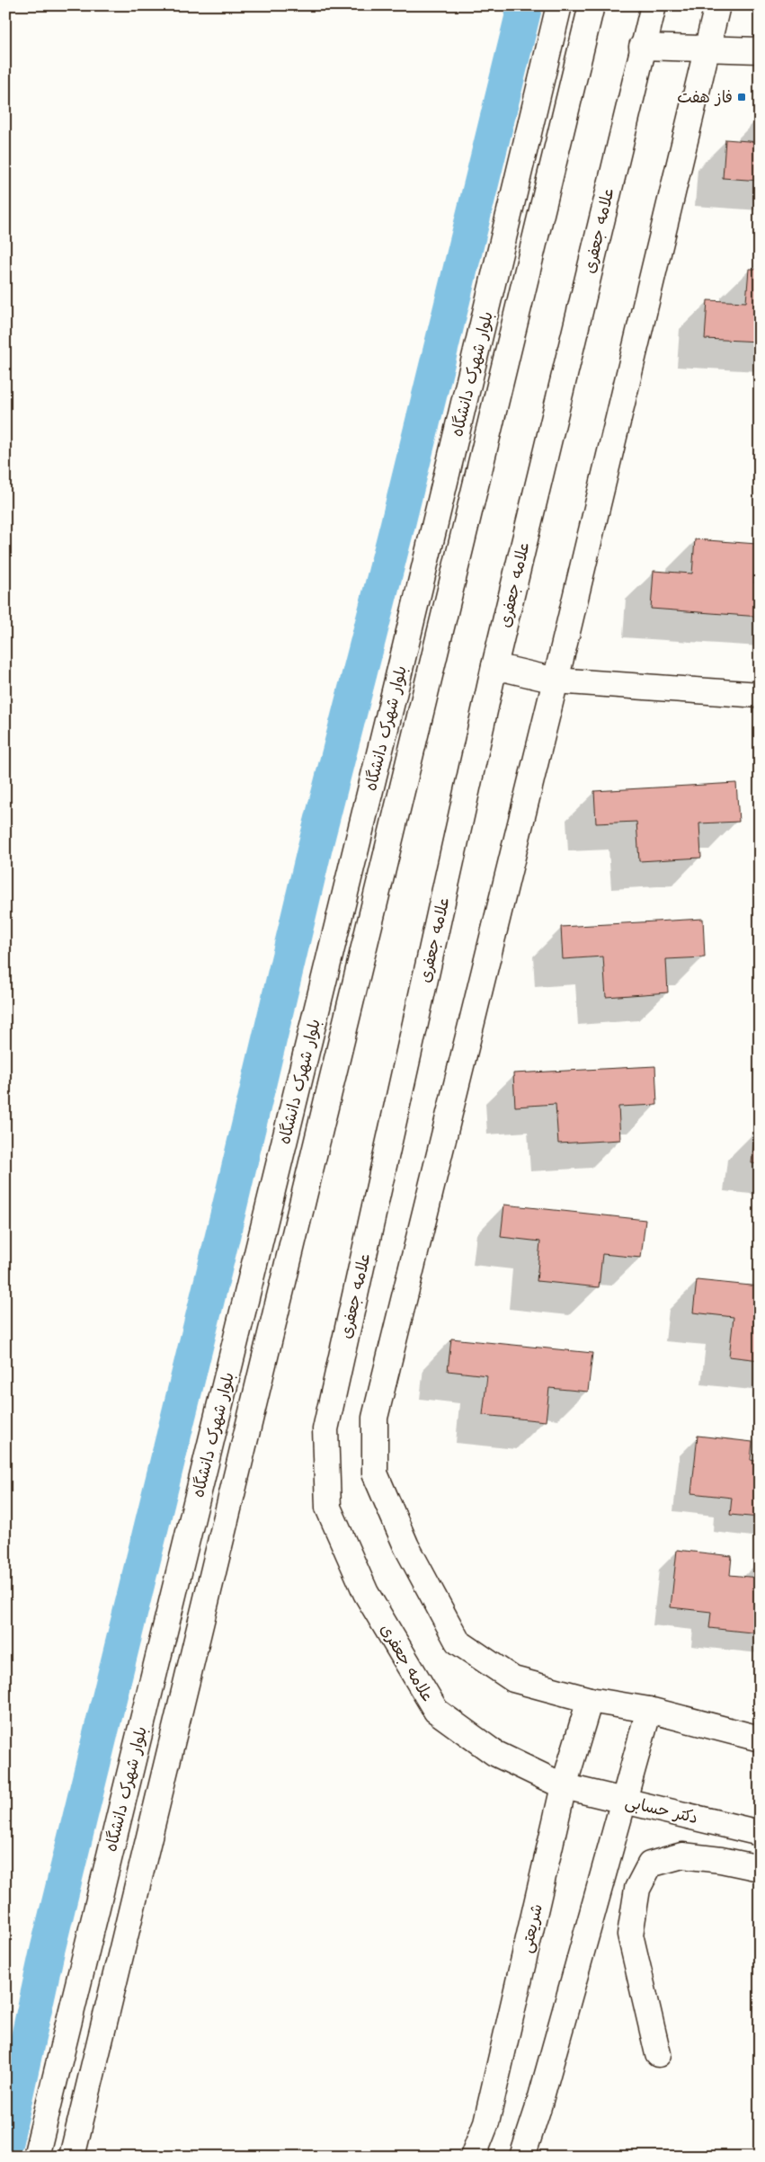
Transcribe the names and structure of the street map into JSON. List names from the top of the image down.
{
  "streets": {
    "street": [
      "علامه جعفری",
      "بلوار شهرک دانشگاه",
      "دکتر حسابی",
      "شریعتی"
    ]
  },
  "crossings": [
    ["علامه جعفری", "دکتر حسابی"],
    ["علامه جعفری", "شریعتی"],
    ["دکتر حسابی", "شریعتی"]
  ],
  "places": {
    "transit": ["فاز هفت"]
  }
}
